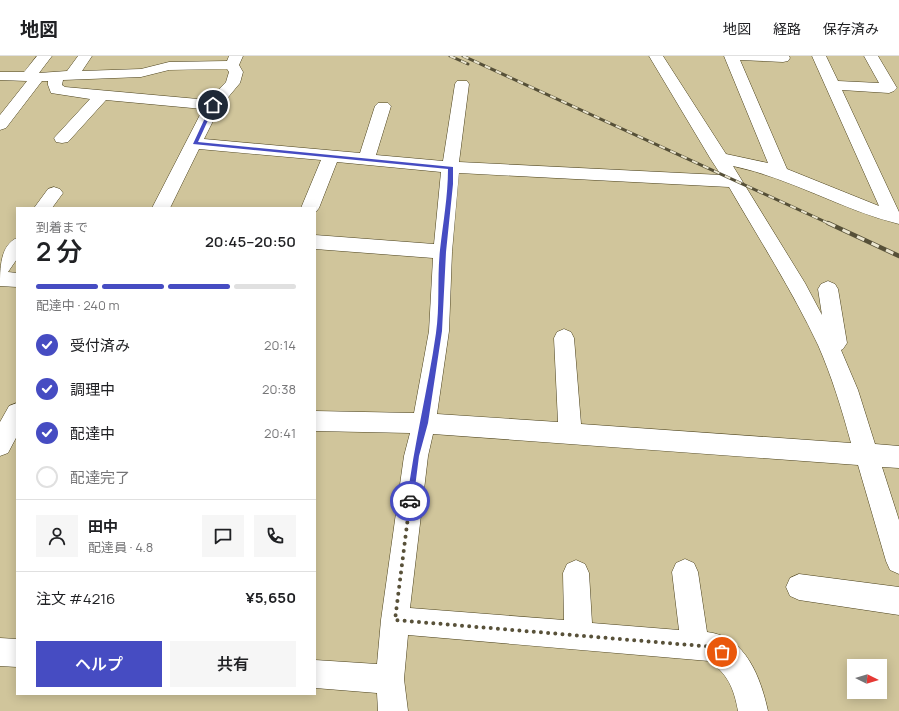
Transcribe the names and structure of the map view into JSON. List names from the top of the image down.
{
  "north": "right",
  "page": {
    "header": "地図",
    "nav": ["地図", "経路", "保存済み"],
    "heading": ["2 分", "到着まで", "20:45–20:50"],
    "panel": [
      "田中",
      "配達員 · 4.8",
      "注文 #4216",
      "¥5,650"
    ],
    "bar": "配達中 · 240 m",
    "list": [
      ["受付済み", "20:14"],
      ["調理中", "20:38"],
      ["配達中", "20:41"],
      "配達完了"
    ],
    "buttons": ["ヘルプ", "共有"]
  }
}
